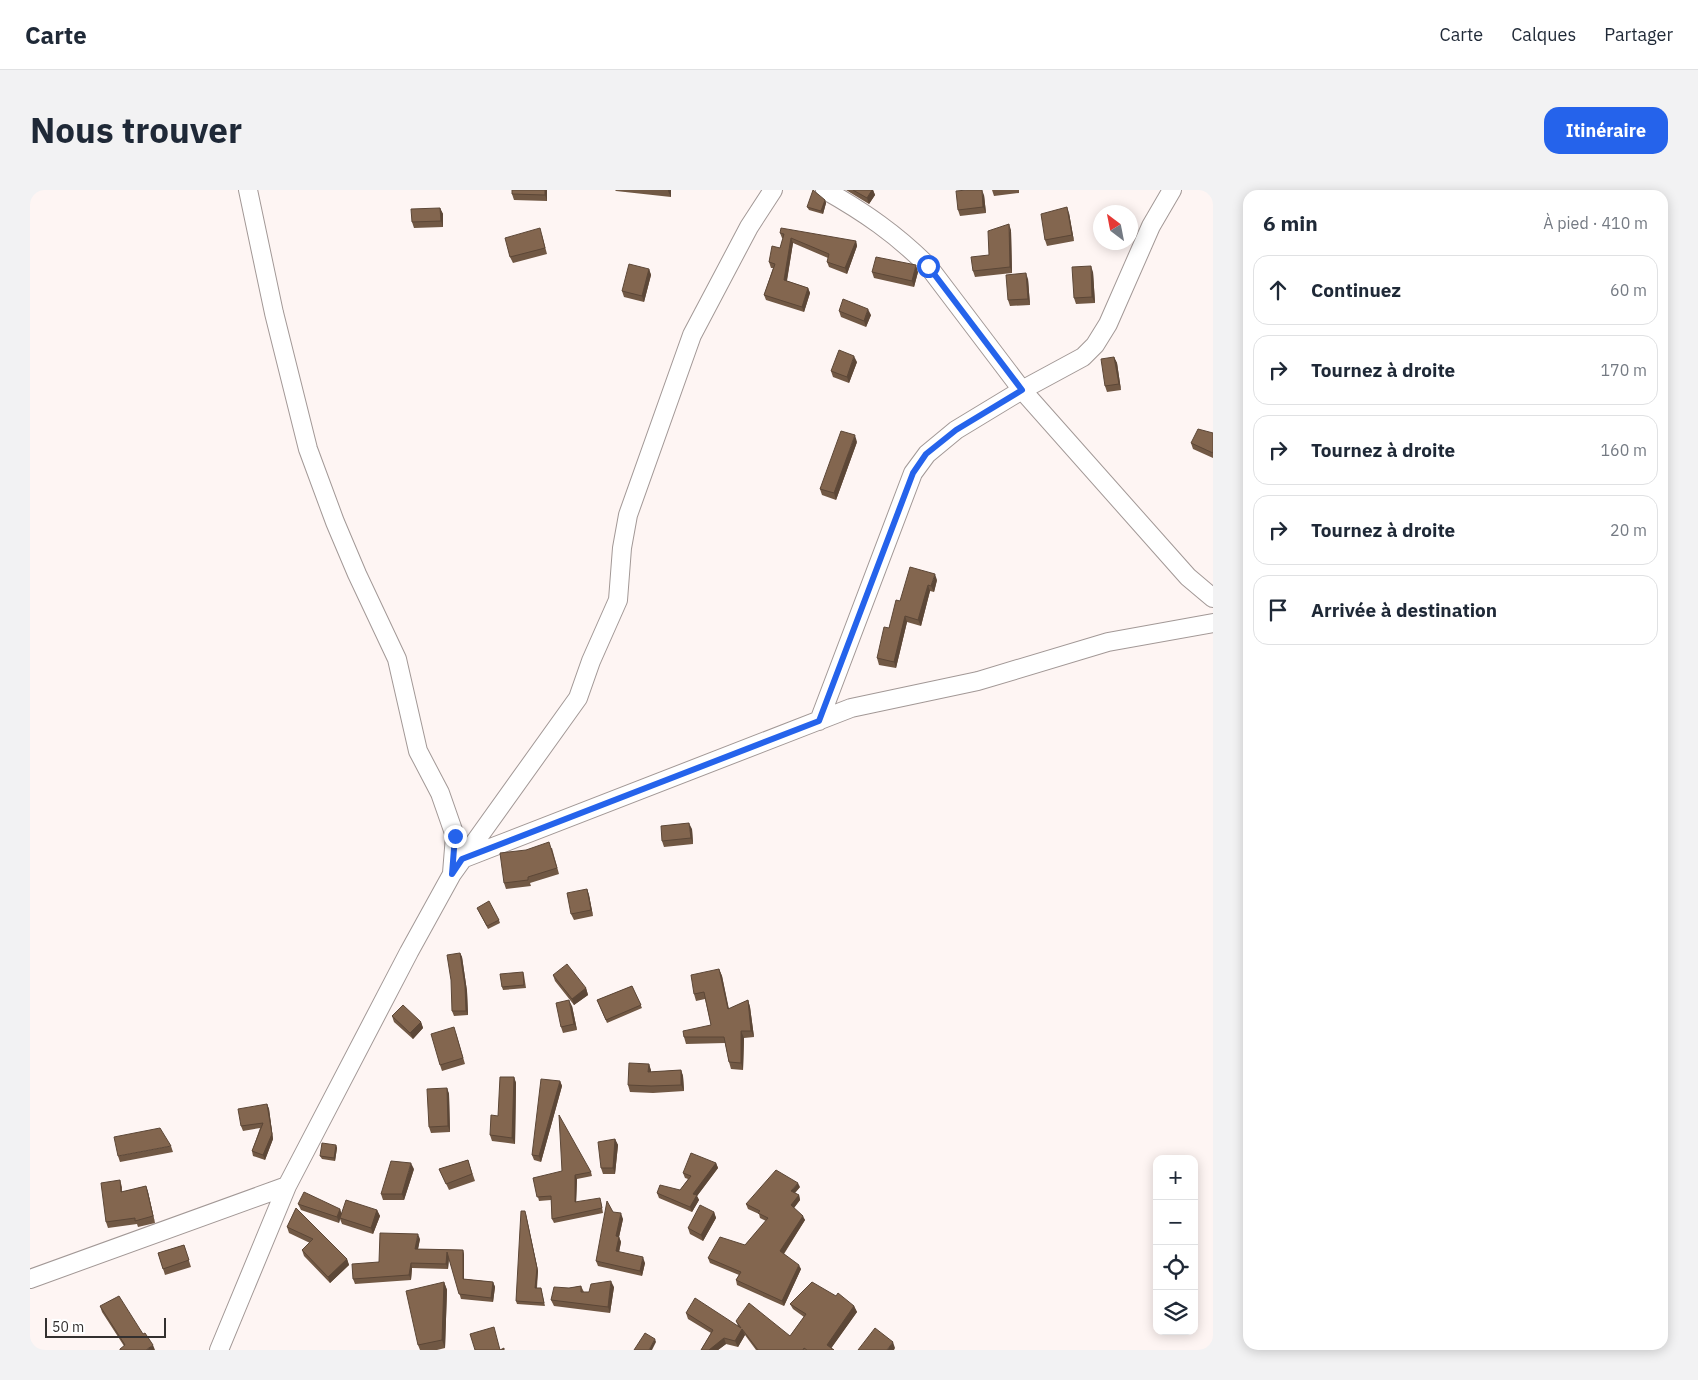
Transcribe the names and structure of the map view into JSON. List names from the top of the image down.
{
  "scale_bar": "50 m",
  "north": "top left",
  "page": {
    "header": "Carte",
    "nav": ["Carte", "Calques", "Partager"],
    "title": "Nous trouver",
    "buttons": "Itinéraire",
    "heading": ["6 min", "À pied · 410 m"],
    "list": [
      ["Continuez", "60 m"],
      ["Tournez à droite", "170 m"],
      ["Tournez à droite", "160 m"],
      ["Tournez à droite", "20 m"],
      "Arrivée à destination"
    ],
    "map_buttons": ["+", "−"],
    "scale": "50 m"
  }
}
